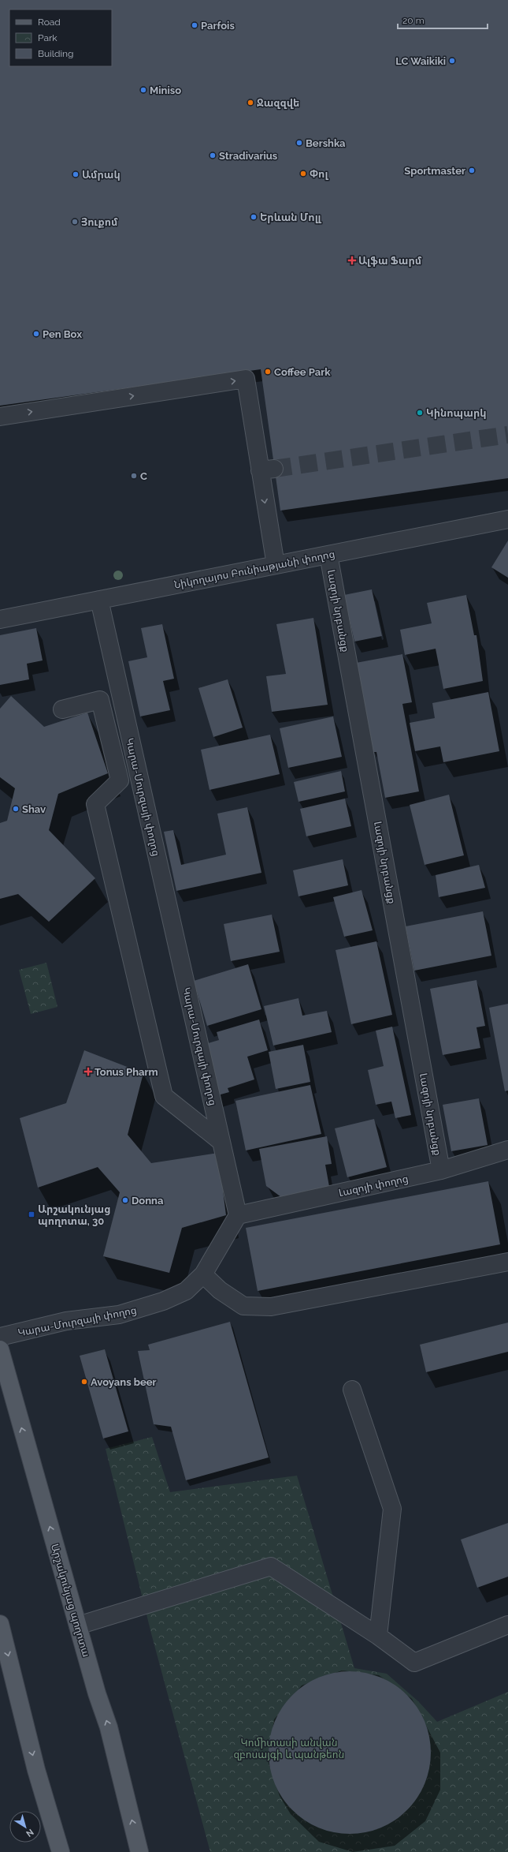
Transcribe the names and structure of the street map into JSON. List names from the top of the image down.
{
  "streets": {
    "main road": ["Արշակունյաց պողոտա"],
    "street": [
      "Նիկողայոս Բունիաթյանի փողոց",
      "Լազոյի նրբանցք",
      "Կարա-Մուրզայի փողոց",
      "Լազոյի փողոց"
    ]
  },
  "crossings": [
    ["Նիկողայոս Բունիաթյանի փողոց", "Լազոյի նրբանցք"],
    ["Նիկողայոս Բունիաթյանի փողոց", "Կարա-Մուրզայի փողոց"],
    ["Լազոյի նրբանցք", "Լազոյի փողոց"],
    ["Կարա-Մուրզայի փողոց", "Լազոյի փողոց"]
  ],
  "parks": ["Կոմիտասի անվան զբոսայգի և պանթեոն"],
  "places": {
    "other": [
      "Parfois",
      "LC Waikiki",
      "Miniso",
      "Ջազզվե",
      "Bershka",
      "Stradivarius",
      "Sportmaster",
      "Փոլ",
      "Ամրակ",
      "Երևան Մոլլ",
      "Յուքոմ",
      "Pen Box",
      "Coffee Park",
      "Կինոպարկ",
      "C",
      "Shav",
      "Donna",
      "Avoyans beer"
    ],
    "health": ["Ալֆա Ֆարմ", "Tonus Pharm"],
    "transit": ["Արշակունյաց պողոտա, 30"]
  },
  "legend": ["Road", "Park", "Building"],
  "scale_bar": "20 m",
  "north": "bottom right"
}
